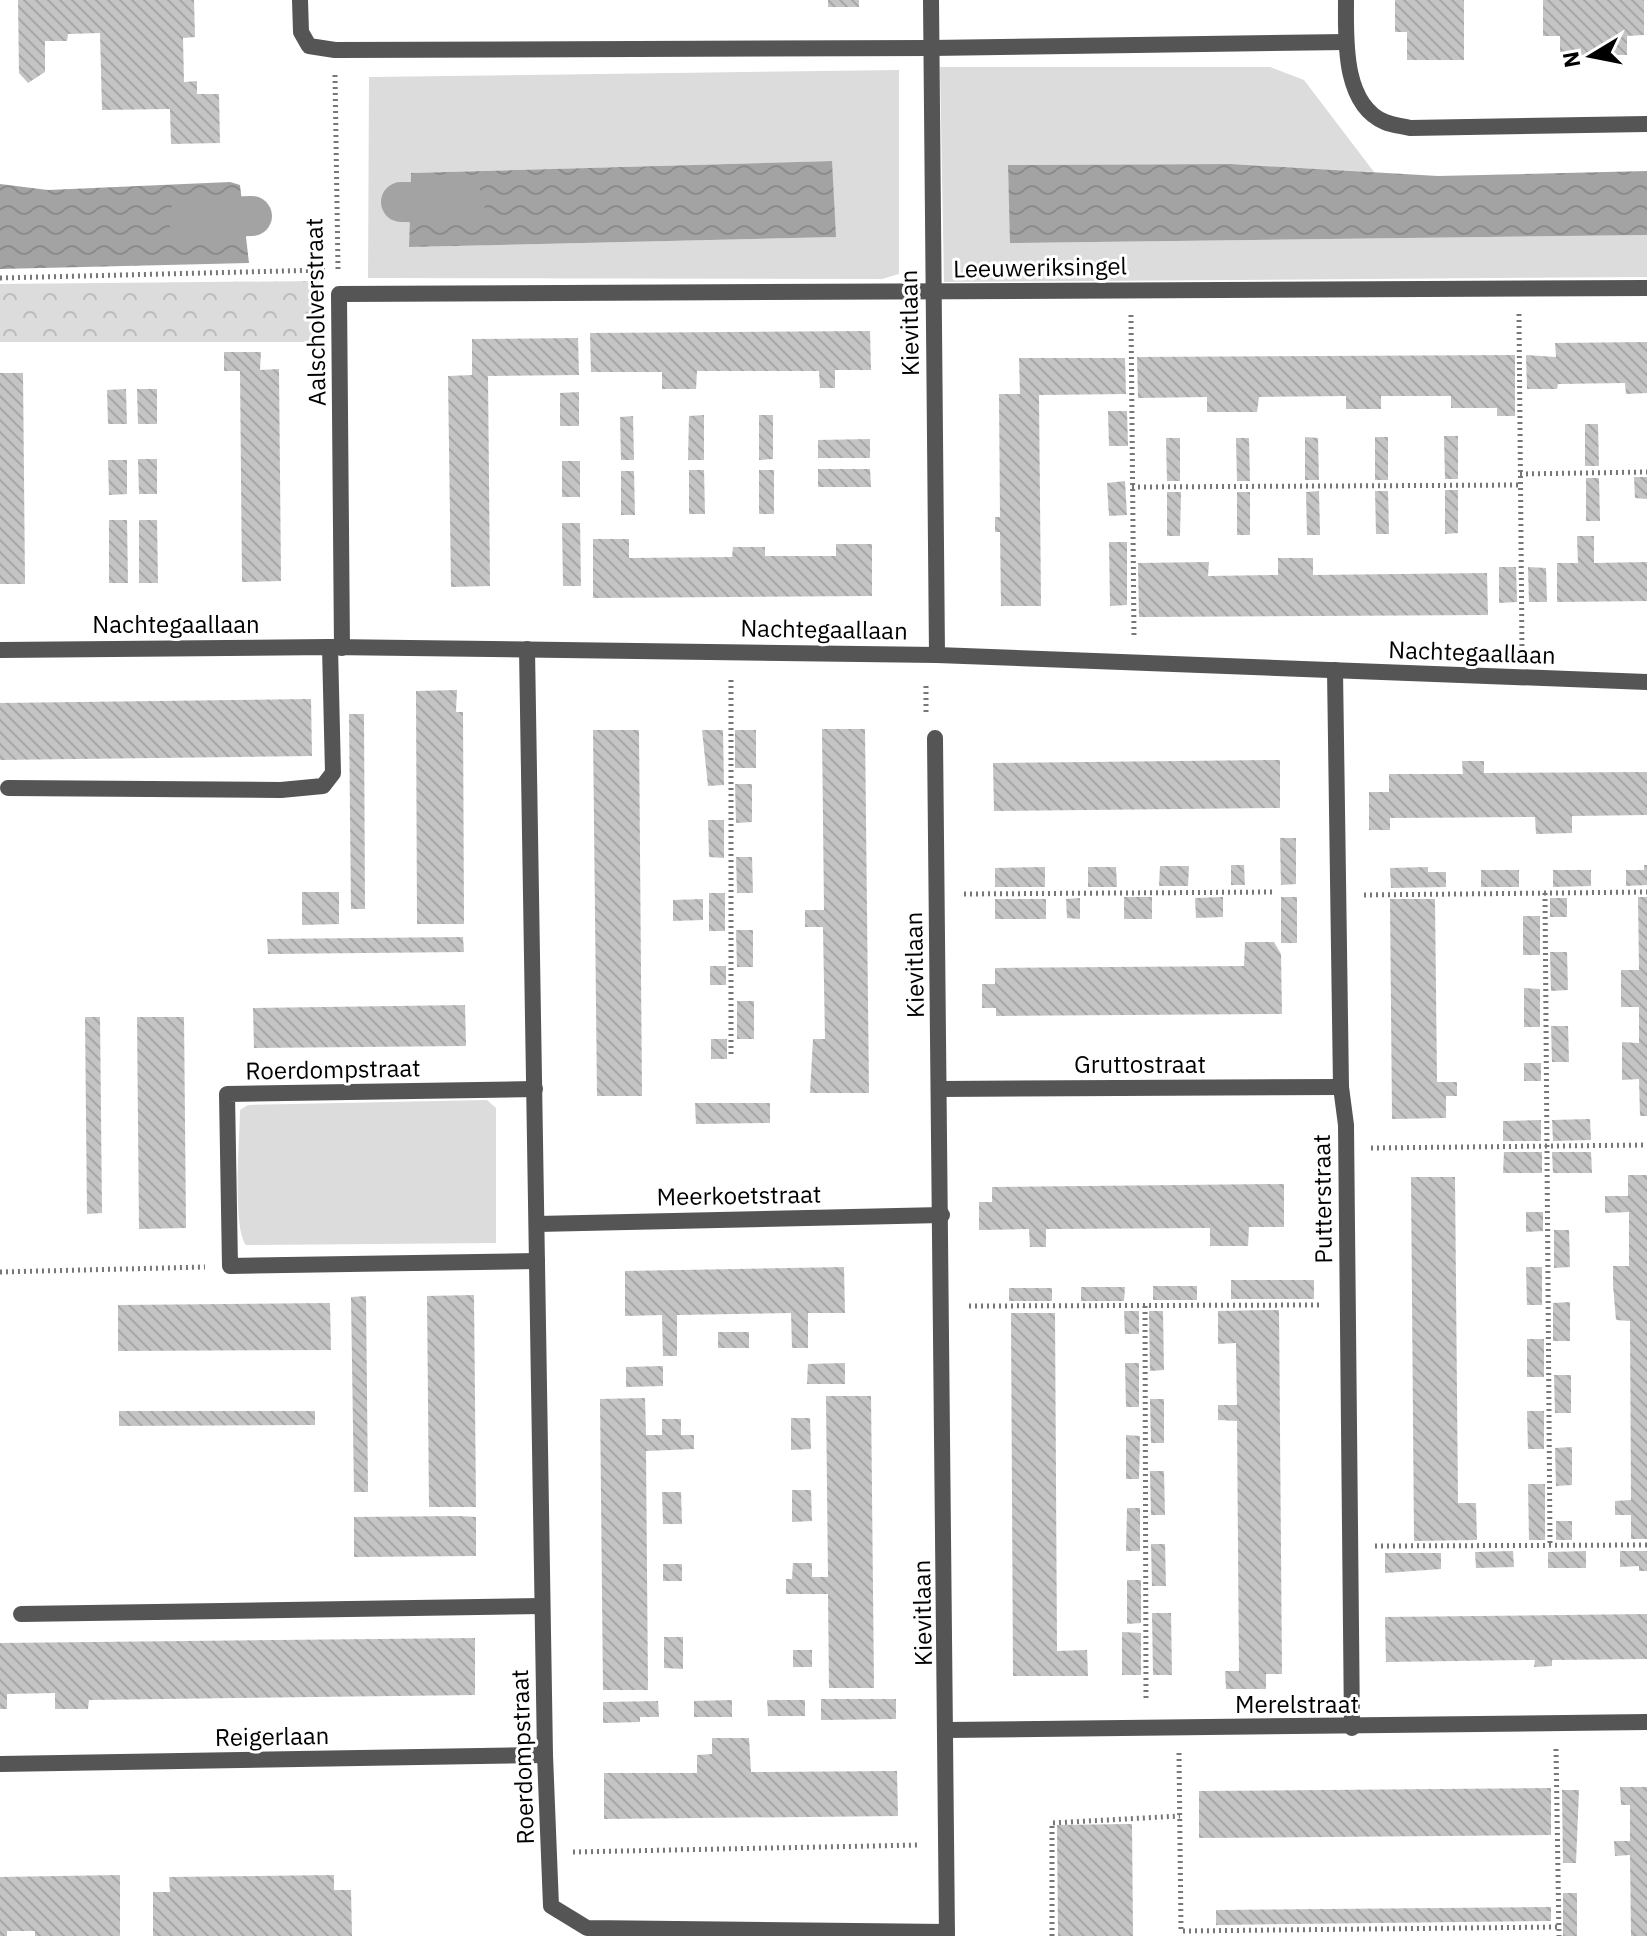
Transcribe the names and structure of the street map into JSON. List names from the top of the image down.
{
  "streets": {
    "street": [
      "Leeuweriksingel",
      "Aalscholverstraat",
      "Kievitlaan",
      "Nachtegaallaan",
      "Gruttostraat",
      "Roerdompstraat",
      "Meerkoetstraat",
      "Putterstraat",
      "Merelstraat",
      "Reigerlaan"
    ]
  },
  "crossings": [
    ["Leeuweriksingel", "Aalscholverstraat"],
    ["Leeuweriksingel", "Kievitlaan"],
    ["Aalscholverstraat", "Nachtegaallaan"],
    ["Kievitlaan", "Nachtegaallaan"],
    ["Kievitlaan", "Gruttostraat"],
    ["Kievitlaan", "Roerdompstraat"],
    ["Kievitlaan", "Meerkoetstraat"],
    ["Kievitlaan", "Merelstraat"],
    ["Nachtegaallaan", "Roerdompstraat"],
    ["Nachtegaallaan", "Putterstraat"],
    ["Gruttostraat", "Putterstraat"],
    ["Roerdompstraat", "Meerkoetstraat"],
    ["Roerdompstraat", "Reigerlaan"],
    ["Putterstraat", "Merelstraat"]
  ],
  "north": "left"
}
